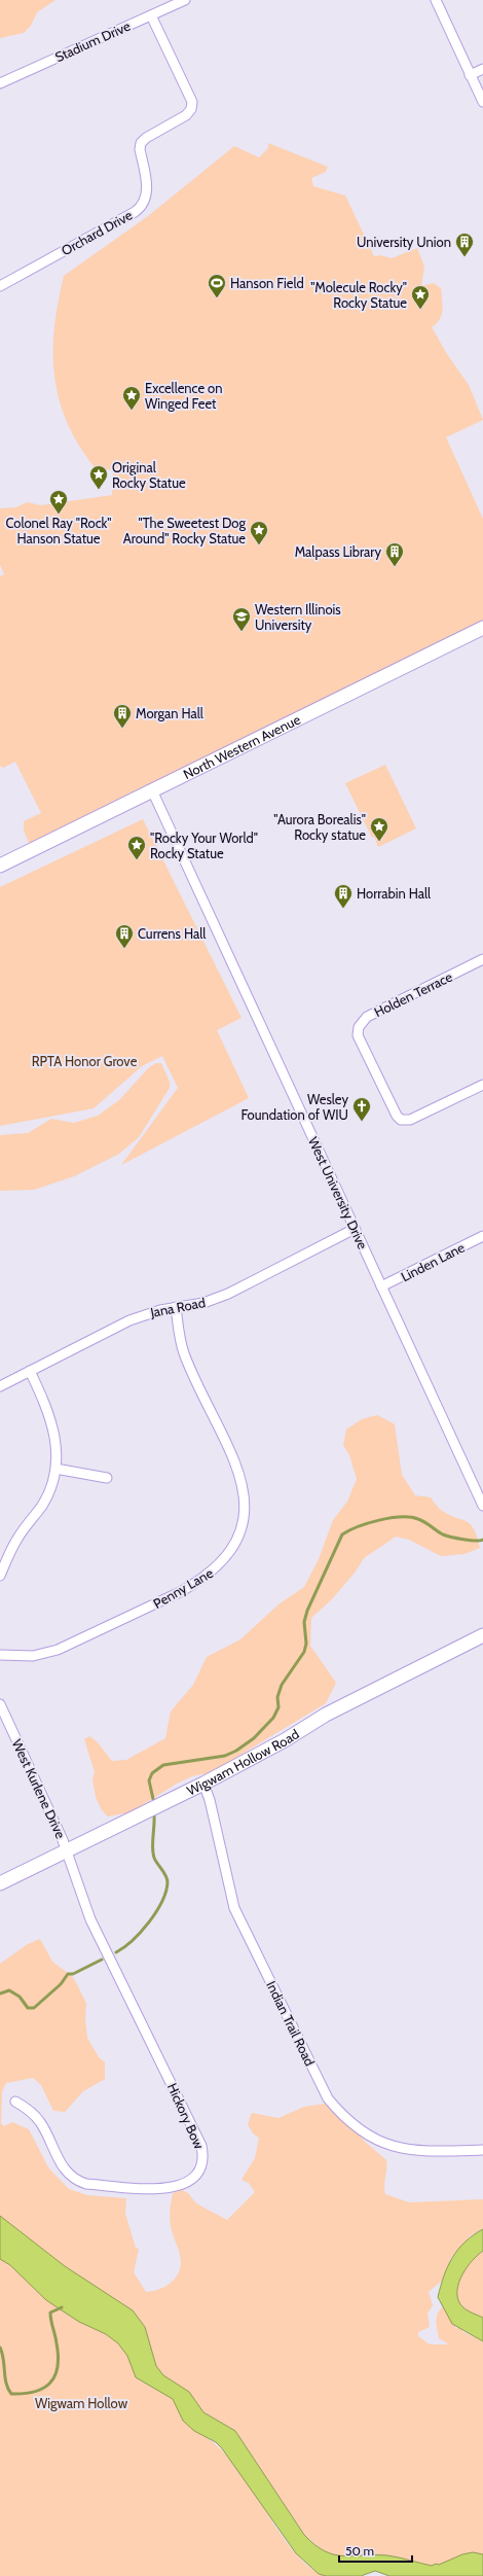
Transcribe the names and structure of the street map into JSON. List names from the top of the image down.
{
  "streets": {
    "street": [
      "Stadium Drive",
      "Orchard Drive",
      "North Western Avenue",
      "Holden Terrace",
      "West University Drive",
      "Linden Lane",
      "Jana Road",
      "Penny Lane",
      "Wigwam Hollow Road",
      "West Kurlene Drive",
      "Indian Trail Road",
      "Hickory Bow"
    ]
  },
  "crossings": [
    ["Stadium Drive", "Orchard Drive"],
    ["North Western Avenue", "West University Drive"],
    ["West University Drive", "Linden Lane"],
    ["West University Drive", "Jana Road"],
    ["Jana Road", "Penny Lane"],
    ["Wigwam Hollow Road", "West Kurlene Drive"],
    ["Wigwam Hollow Road", "Indian Trail Road"],
    ["Wigwam Hollow Road", "Hickory Bow"],
    ["West Kurlene Drive", "Hickory Bow"]
  ],
  "parks": ["RPTA Honor Grove", "Wigwam Hollow"],
  "places": {
    "building": [
      "University Union",
      "Malpass Library",
      "Morgan Hall",
      "Horrabin Hall",
      "Currens Hall"
    ],
    "sports": ["Hanson Field"],
    "place": [
      "\"Molecule Rocky\" Rocky Statue",
      "Excellence on Winged Feet",
      "Original Rocky Statue",
      "Colonel Ray \"Rock\" Hanson Statue",
      "\"The Sweetest Dog Around\" Rocky Statue",
      "\"Aurora Borealis\" Rocky statue",
      "\"Rocky Your World\" Rocky Statue"
    ],
    "school or university": ["Western Illinois University"],
    "church": ["Wesley Foundation of WIU"]
  },
  "scale_bar": "50 m"
}
